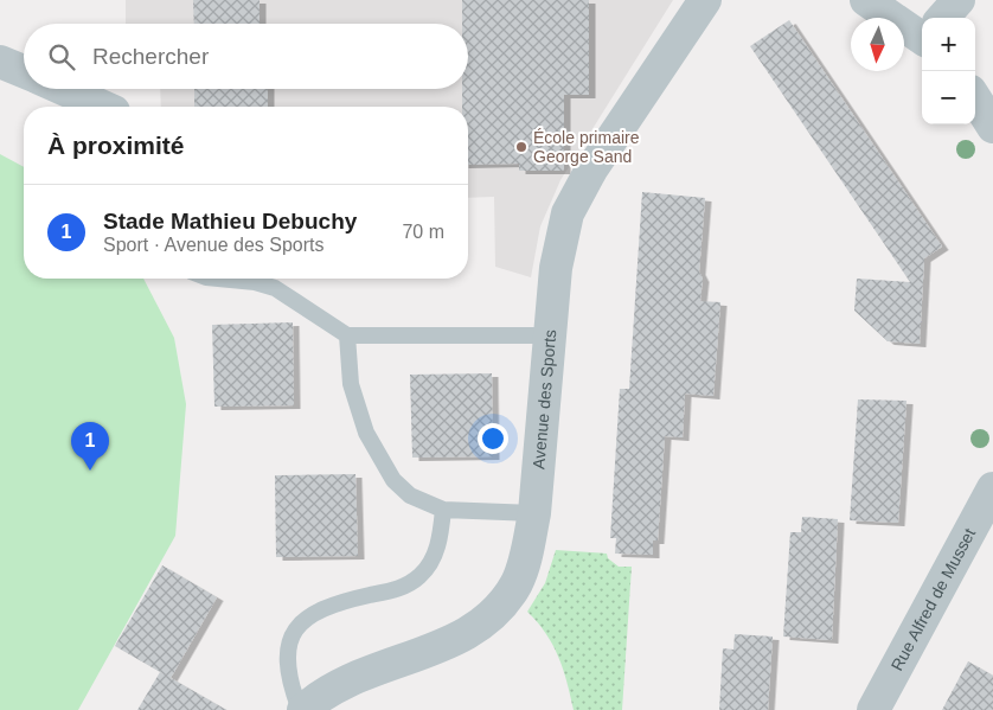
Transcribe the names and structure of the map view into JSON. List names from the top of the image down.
{
  "streets": {
    "street": ["Avenue des Sports", "Rue Alfred de Musset"]
  },
  "places": ["École primaire George Sand"],
  "north": "bottom",
  "page": {
    "map_buttons": ["+", "−"],
    "search": "Rechercher",
    "heading": "À proximité",
    "list": [
      {
        "mark": "1",
        "name": "Stade Mathieu Debuchy",
        "note": "Sport · Avenue des Sports",
        "value": "70 m"
      }
    ],
    "pins": "1"
  }
}
